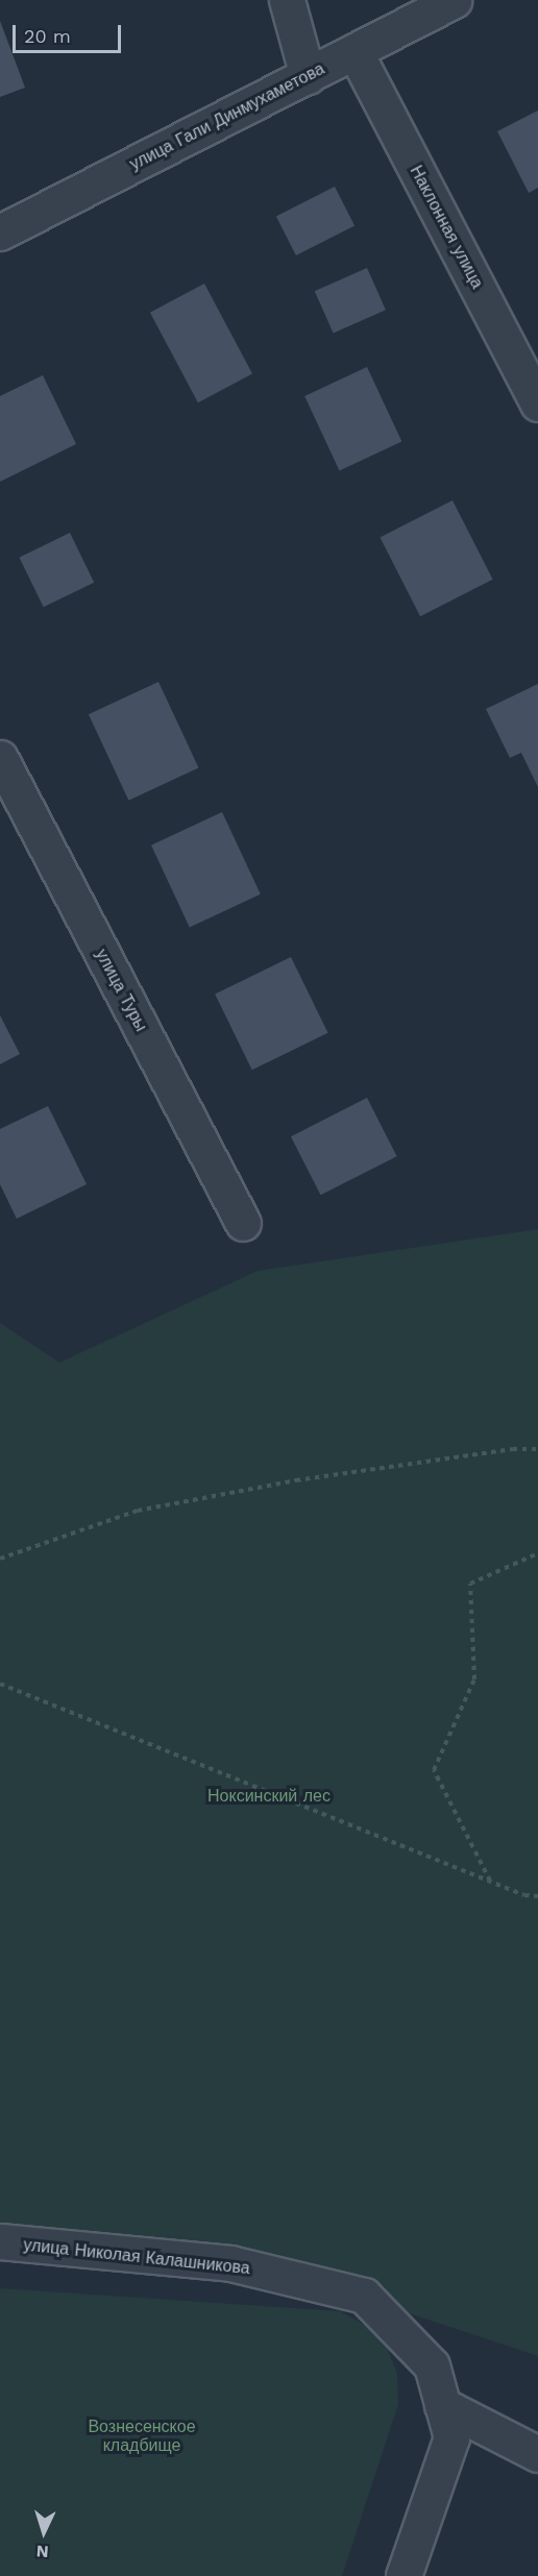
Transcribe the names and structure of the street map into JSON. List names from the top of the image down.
{
  "streets": {
    "street": [
      "улица Гали Динмухаметова",
      "Наклонная улица",
      "улица Туры",
      "улица Николая Калашникова"
    ]
  },
  "crossings": [
    ["улица Гали Динмухаметова", "Наклонная улица"]
  ],
  "parks": ["Ноксинский лес", "Вознесенское кладбище"],
  "scale_bar": "20 m",
  "north": "bottom"
}
